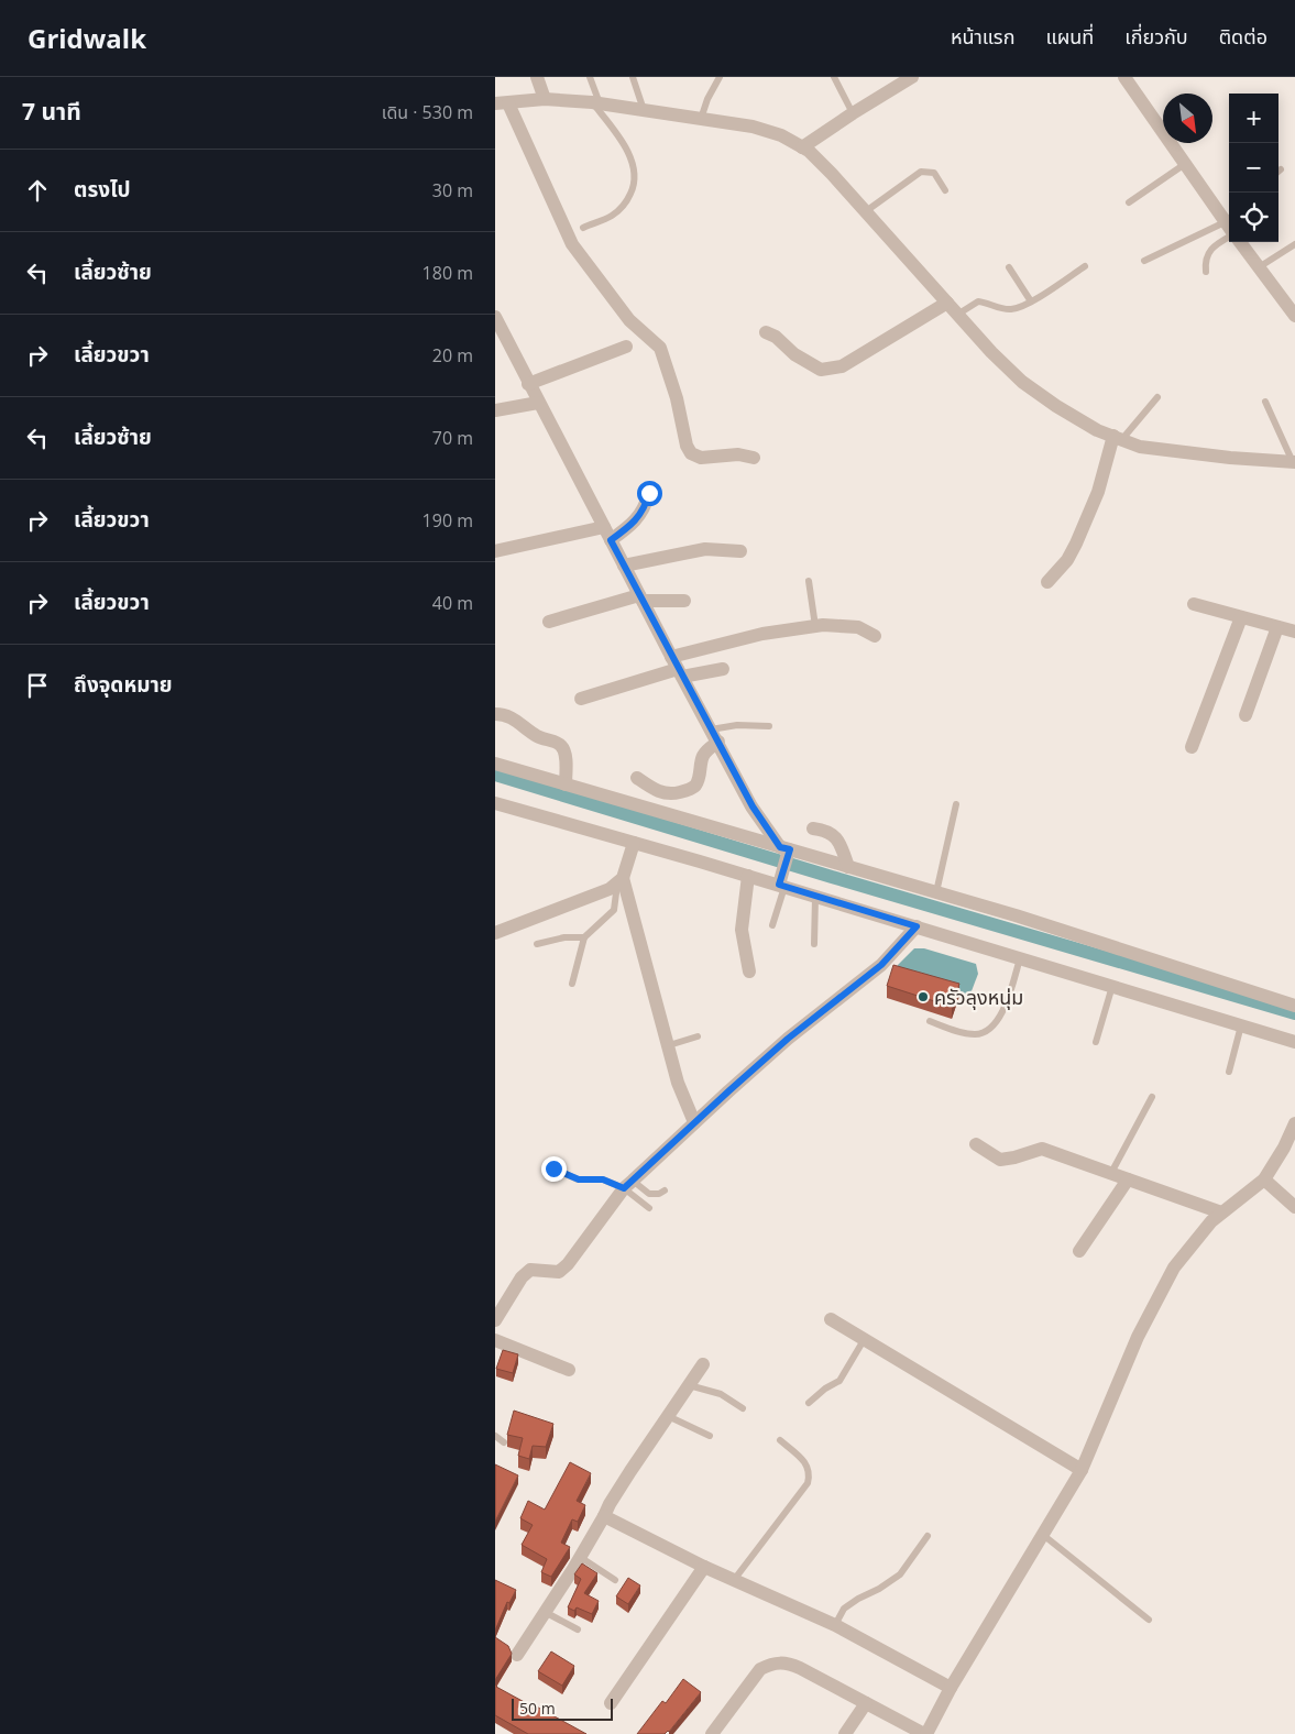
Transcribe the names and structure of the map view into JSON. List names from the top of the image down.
{
  "places": ["ครัวลุงหนุ่ม"],
  "scale_bar": "50 m",
  "north": "bottom right",
  "page": {
    "header": "Gridwalk",
    "nav": [
      "หน้าแรก",
      "แผนที่",
      "เกี่ยวกับ",
      "ติดต่อ"
    ],
    "heading": ["7 นาที", "เดิน · 530 m"],
    "map_buttons": ["+", "−"],
    "list": [
      ["ตรงไป", "30 m"],
      ["เลี้ยวซ้าย", "180 m"],
      ["เลี้ยวขวา", "20 m"],
      ["เลี้ยวซ้าย", "70 m"],
      ["เลี้ยวขวา", "190 m"],
      ["เลี้ยวขวา", "40 m"],
      "ถึงจุดหมาย"
    ],
    "scale": "50 m"
  }
}
